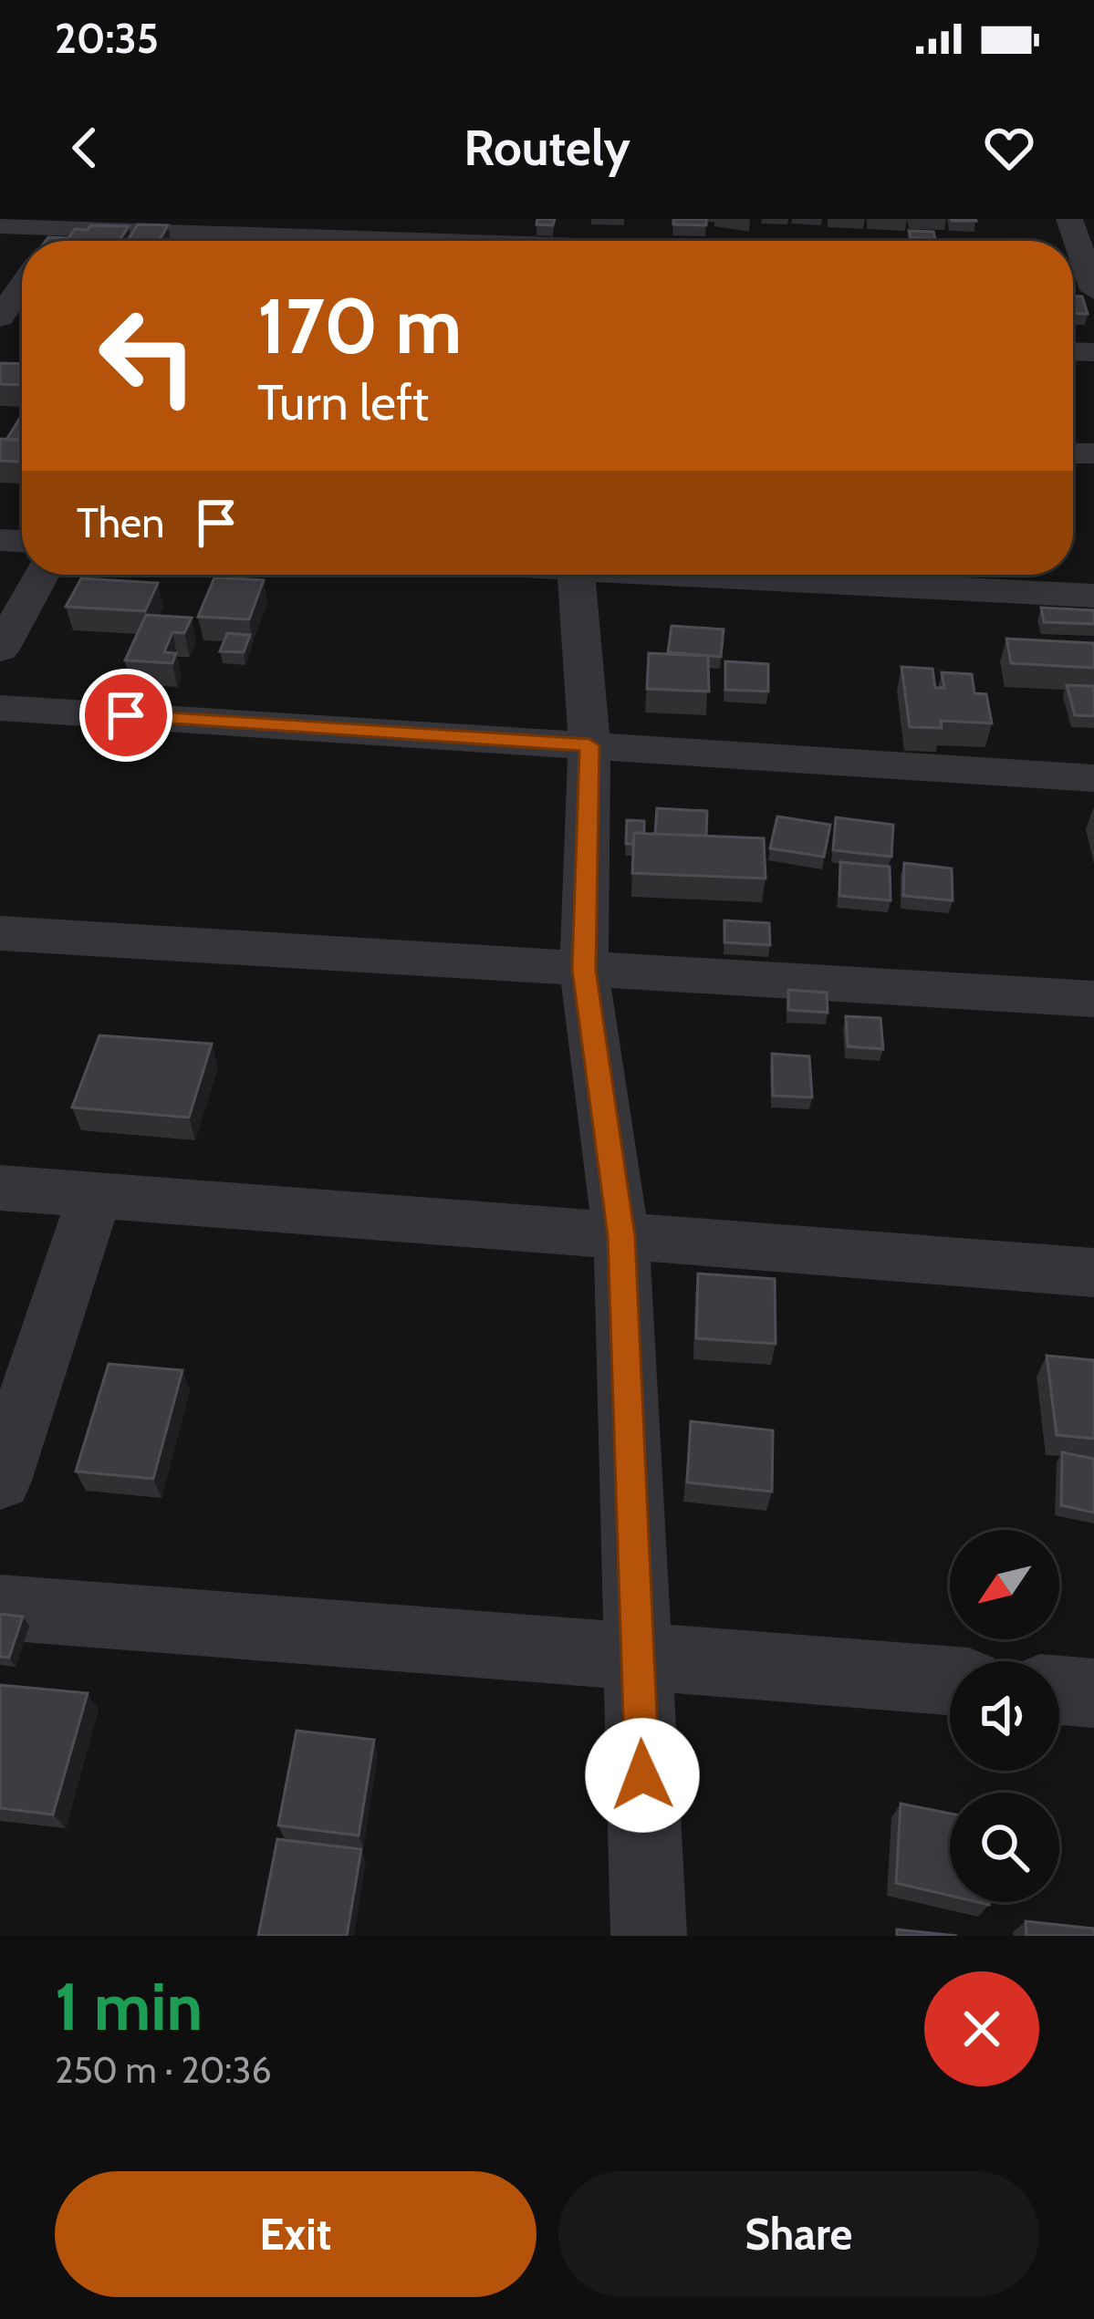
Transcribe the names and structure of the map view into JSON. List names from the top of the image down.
{
  "north": "bottom left",
  "page": {
    "status": "20:35",
    "header": "Routely",
    "turn": ["170 m", "Turn left"],
    "then": "Then",
    "heading": ["1 min", "250 m · 20:36"],
    "buttons": ["Exit", "Share"]
  }
}
